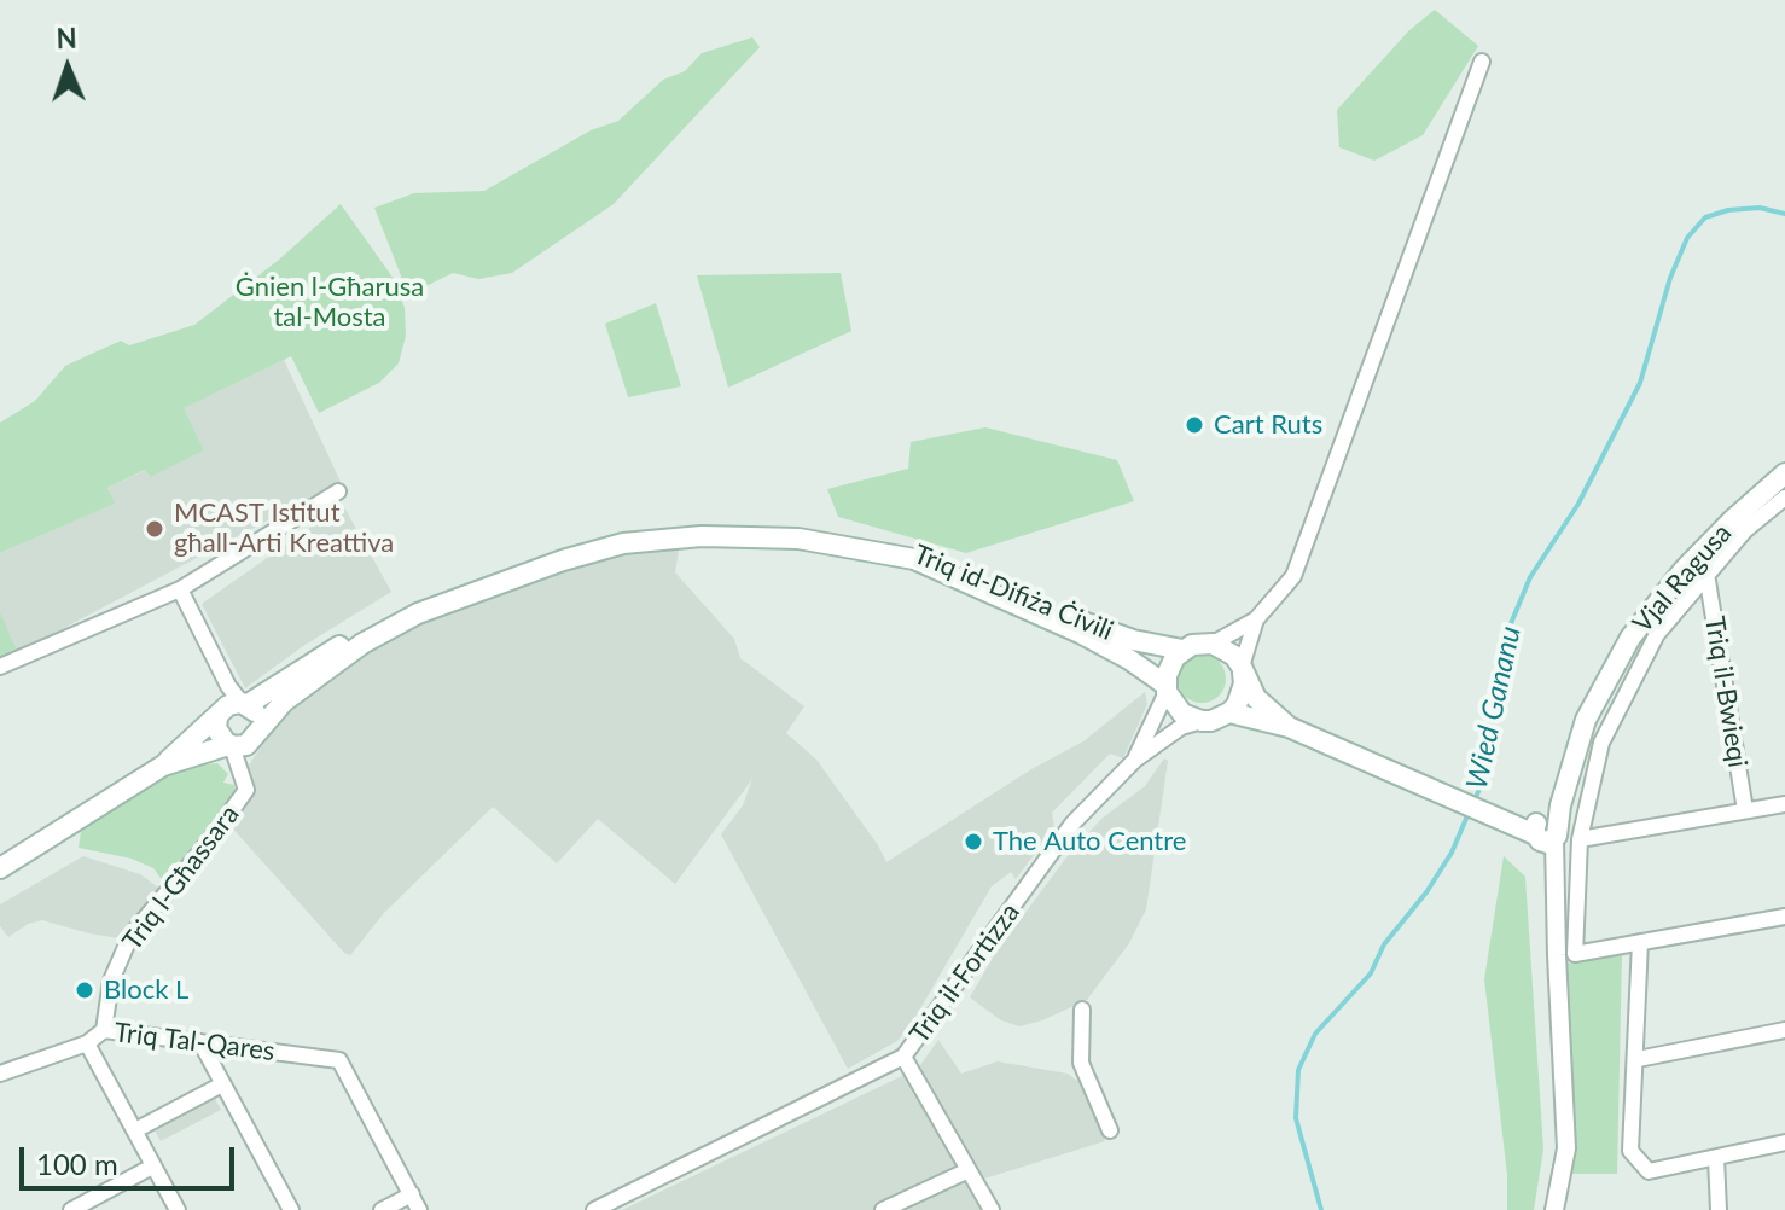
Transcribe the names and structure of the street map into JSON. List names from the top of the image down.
{
  "streets": {
    "main road": ["Vjal Ragusa", "Triq id-Difiża Ċivili"],
    "street": [
      "Triq il-Bwieqi",
      "Triq l-Għassara",
      "Triq il-Fortizza",
      "Triq Tal-Qares"
    ]
  },
  "crossings": [
    ["Triq id-Difiża Ċivili", "Triq l-Għassara"],
    ["Triq id-Difiża Ċivili", "Triq il-Fortizza"],
    ["Triq l-Għassara", "Triq Tal-Qares"]
  ],
  "water": ["Wied Gananu"],
  "parks": ["Ġnien l-Għarusa tal-Mosta"],
  "places": [
    "Cart Ruts",
    "MCAST Istitut għall-Arti Kreattiva",
    "The Auto Centre",
    "Block L"
  ],
  "scale_bar": "100 m",
  "north": "top"
}
